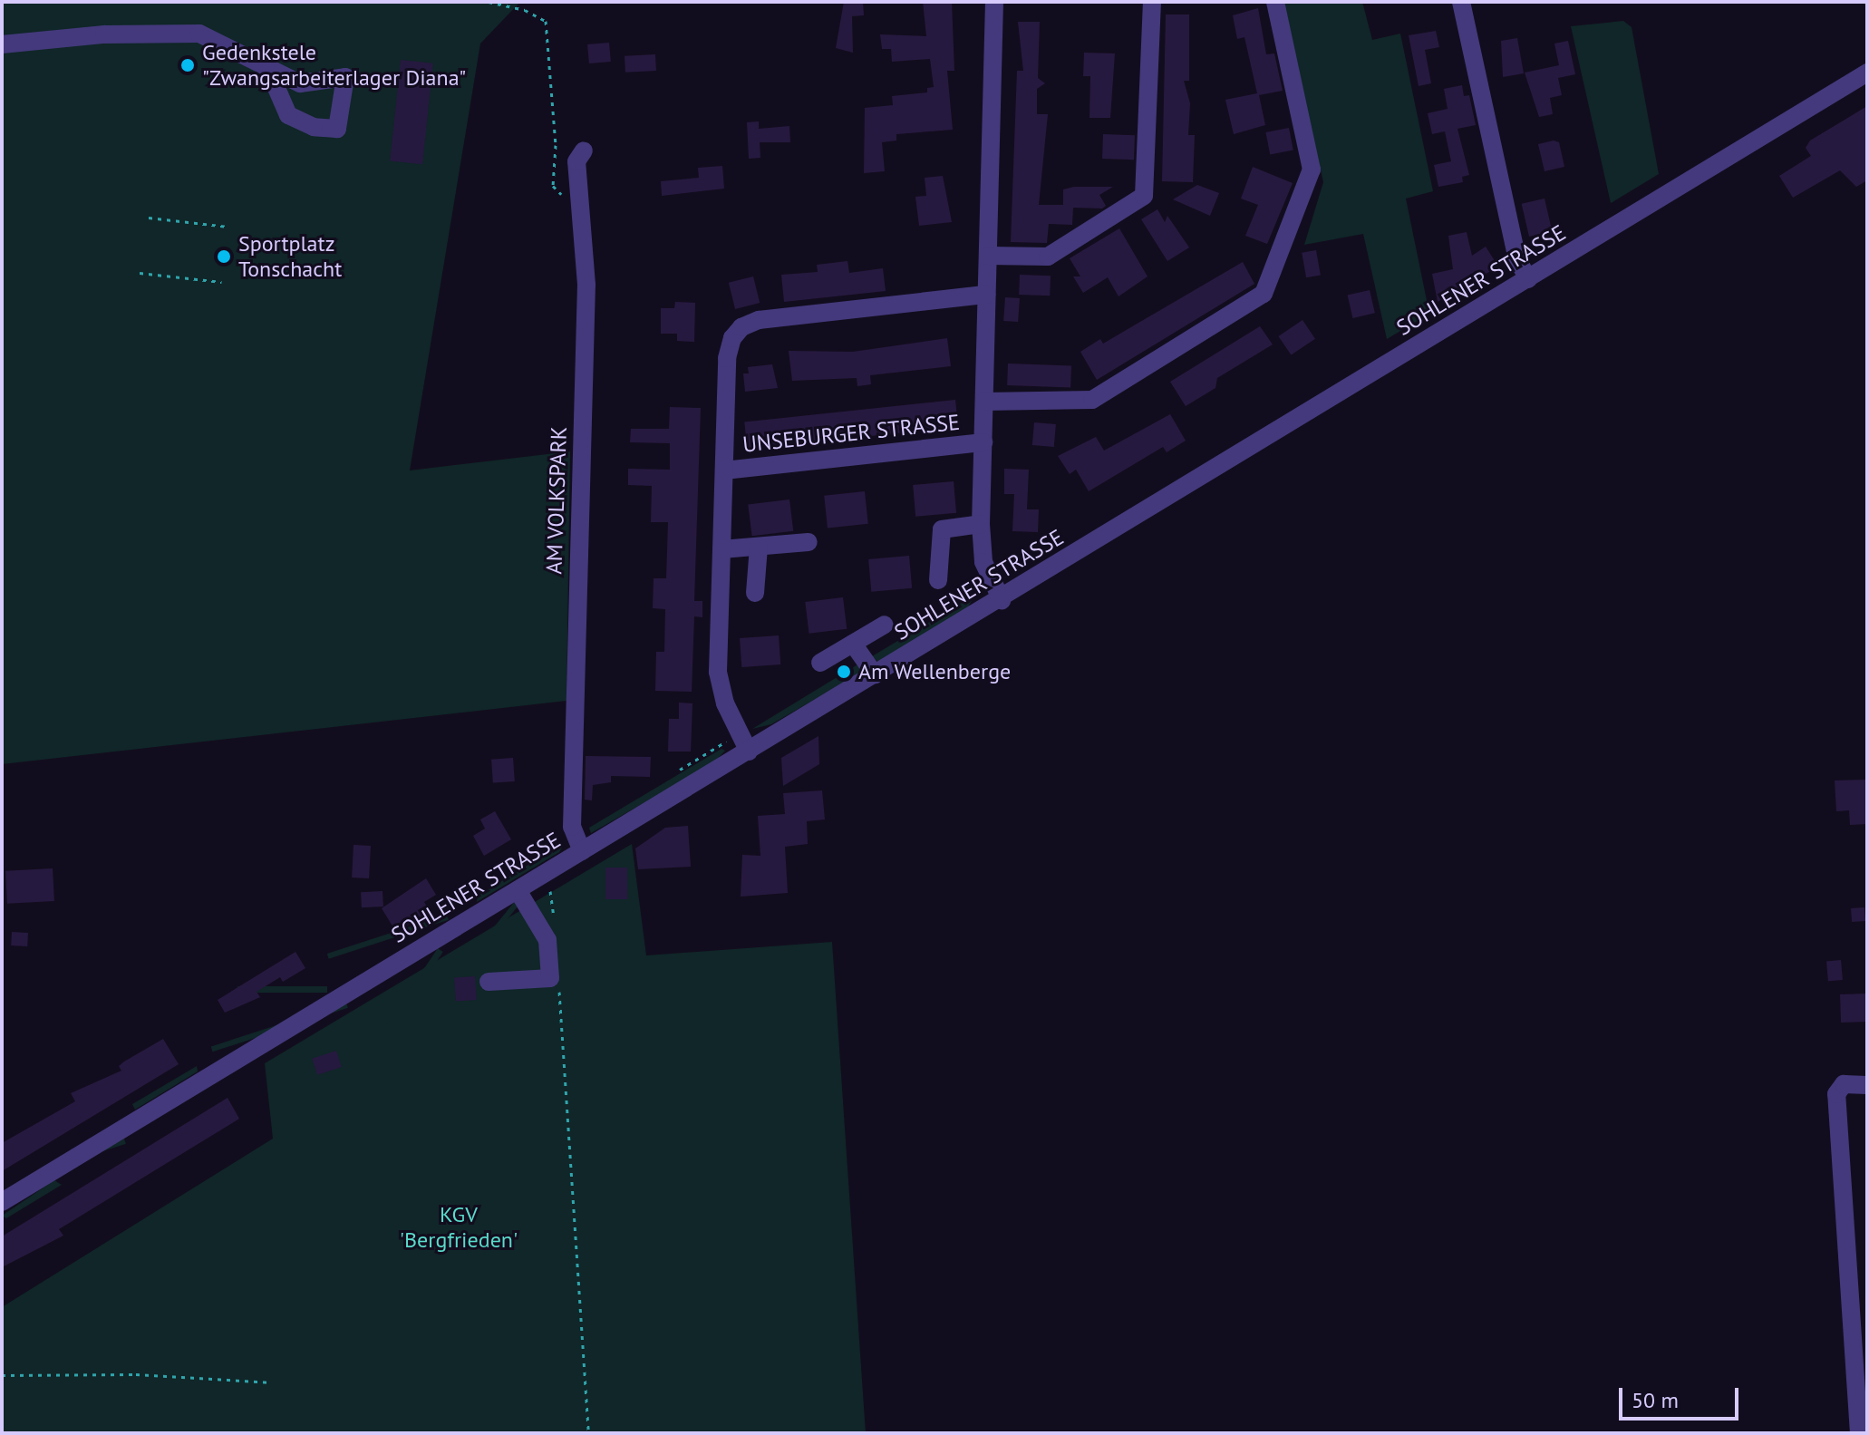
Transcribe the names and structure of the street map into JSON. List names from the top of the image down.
{
  "streets": {
    "street": ["SOHLENER STRASSE", "UNSEBURGER STRASSE", "AM VOLKSPARK"]
  },
  "crossings": [
    ["SOHLENER STRASSE", "AM VOLKSPARK"]
  ],
  "parks": ["KGV 'Bergfrieden'"],
  "places": ["Gedenkstele \"Zwangsarbeiterlager Diana\"", "Sportplatz Tonschacht", "Am Wellenberge"],
  "scale_bar": "50 m"
}
